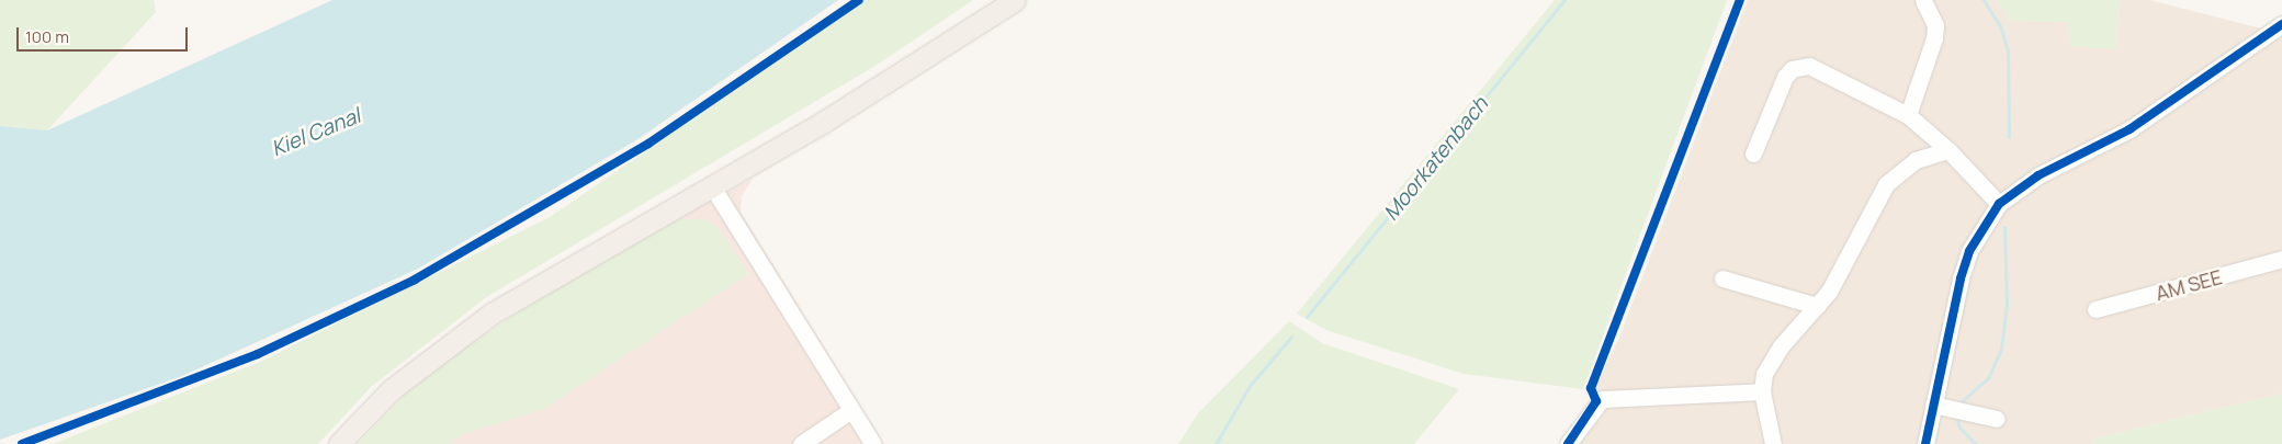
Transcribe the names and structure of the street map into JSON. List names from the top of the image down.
{
  "streets": {
    "street": ["AM SEE"]
  },
  "water": ["Kiel Canal", "Moorkatenbach"],
  "scale_bar": "100 m"
}
